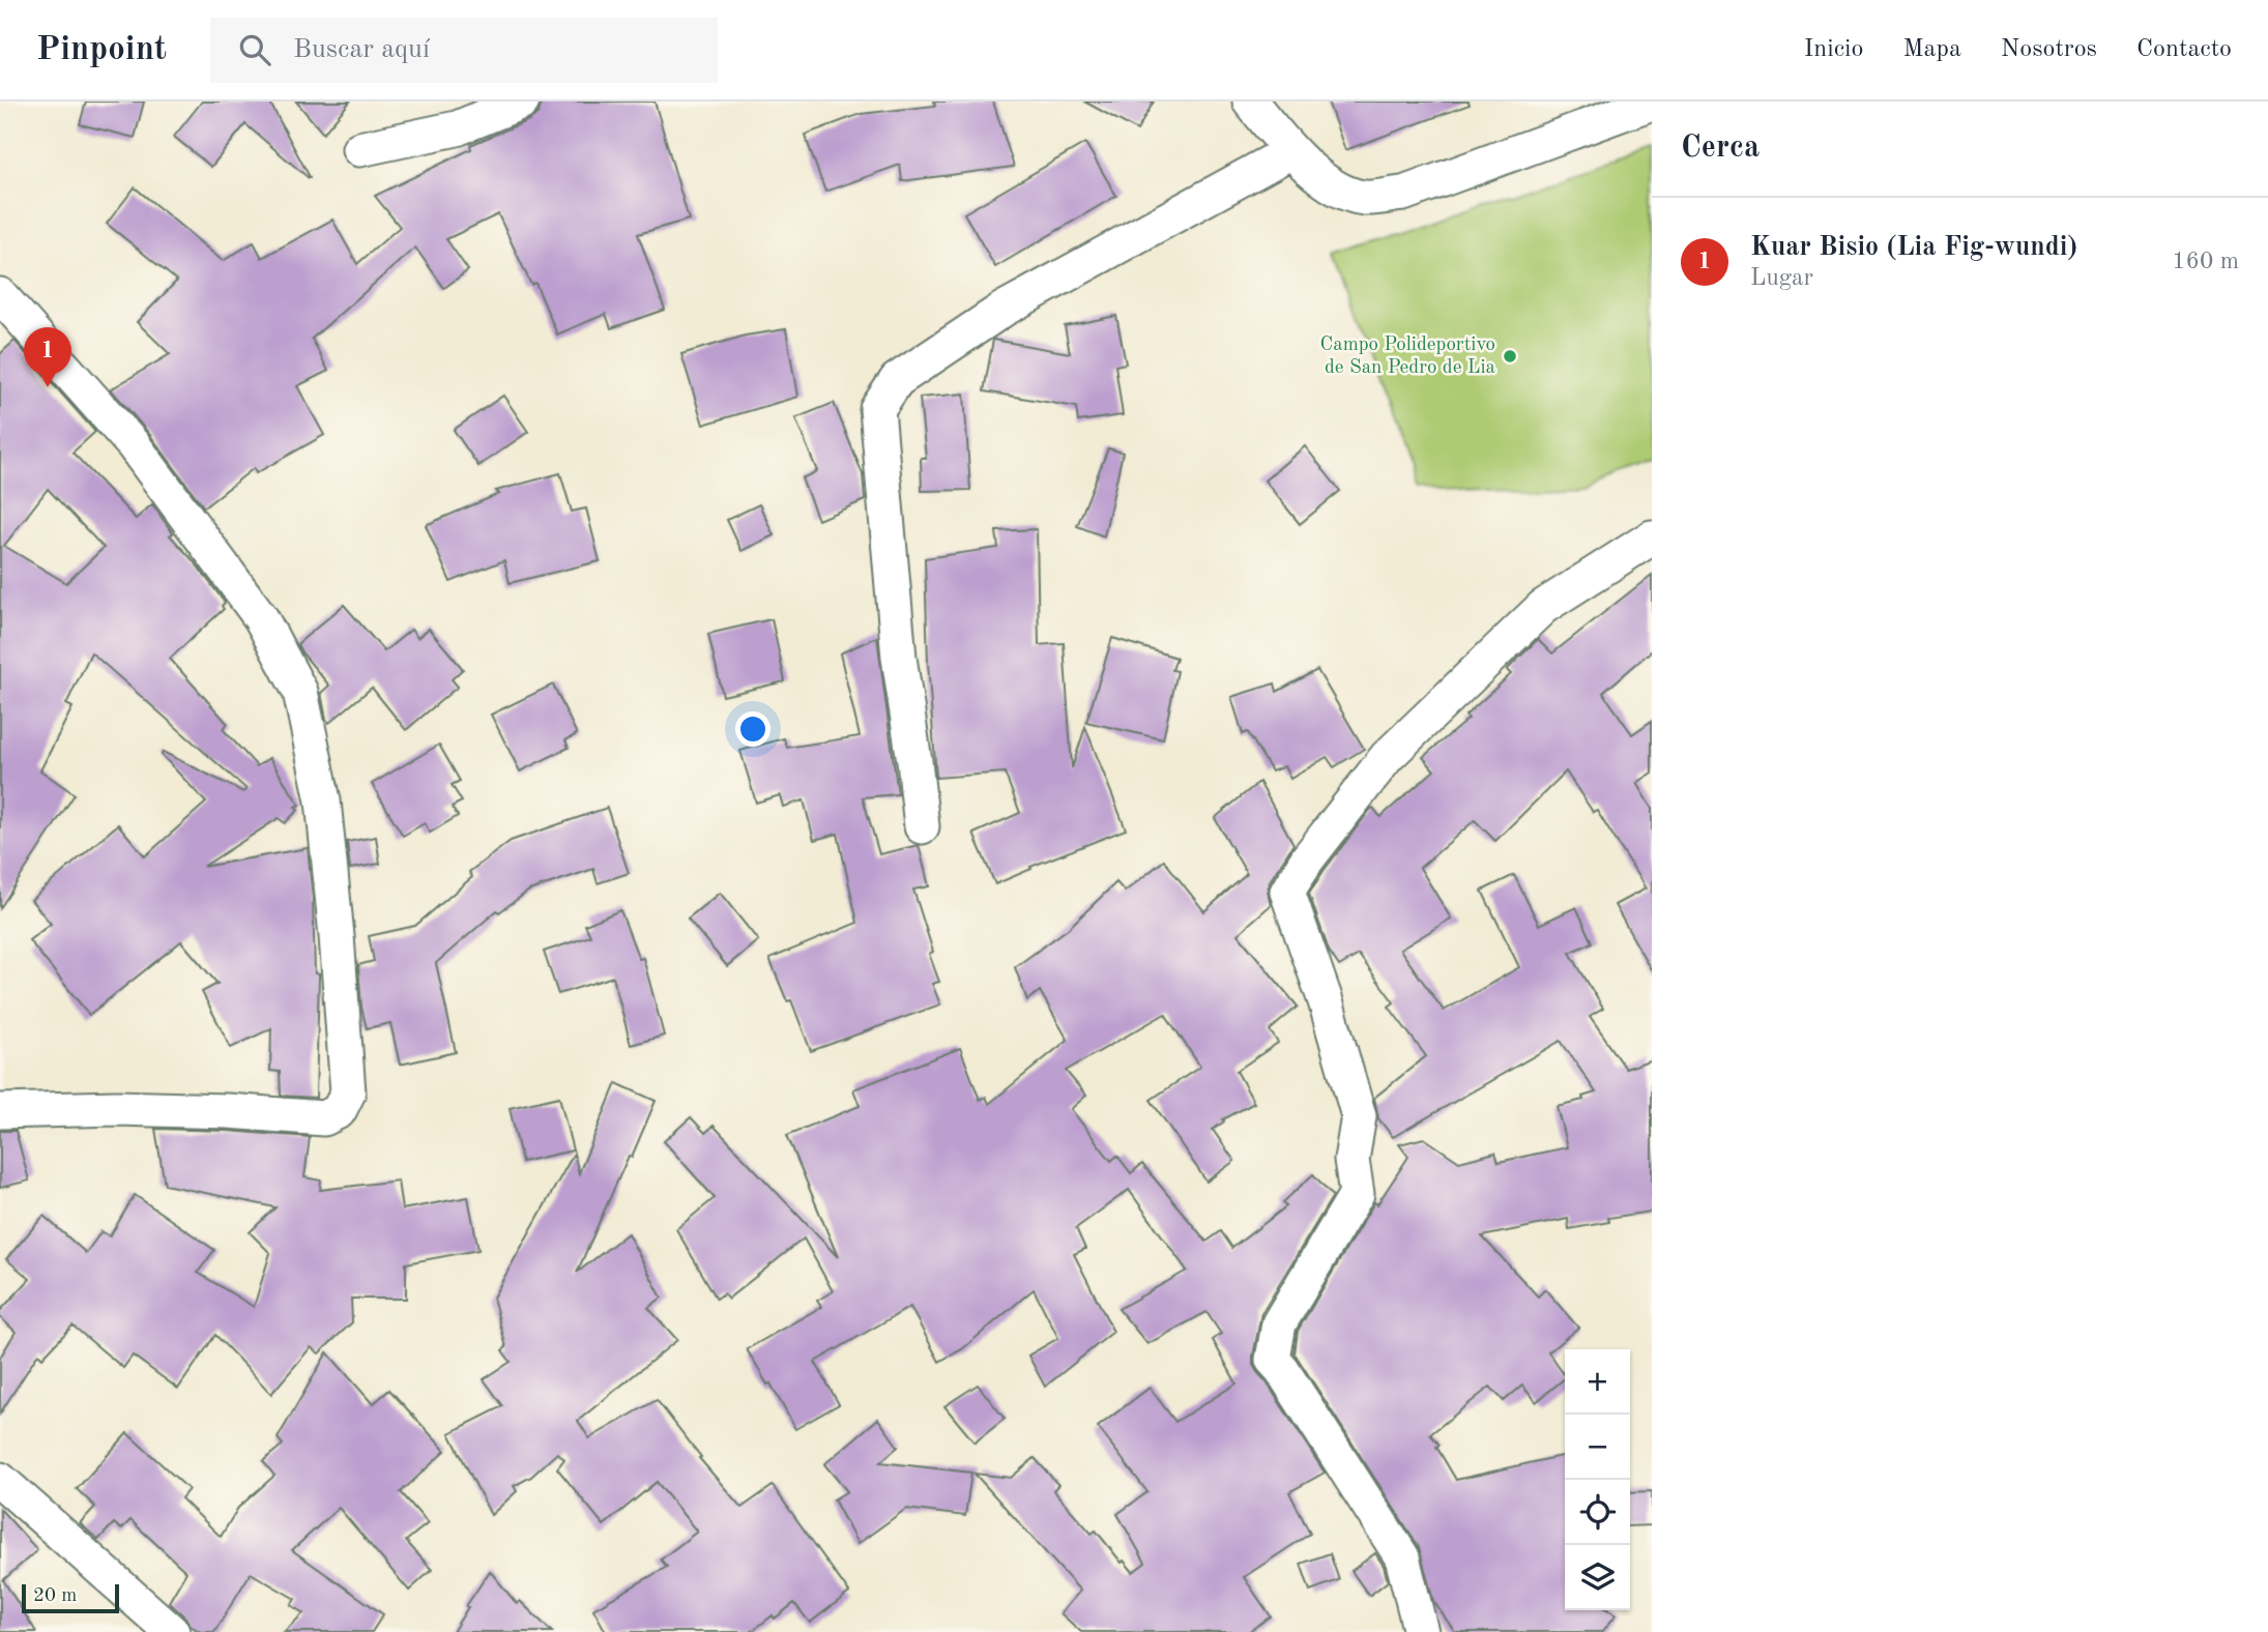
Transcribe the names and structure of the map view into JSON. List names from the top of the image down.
{
  "places": ["Campo Polideportivo de San Pedro de Lia"],
  "scale_bar": "20 m",
  "page": {
    "header": "Pinpoint",
    "search": "Buscar aquí",
    "nav": [
      "Inicio",
      "Mapa",
      "Nosotros",
      "Contacto"
    ],
    "heading": "Cerca",
    "list": [
      {
        "mark": "1",
        "name": "Kuar Bisio (Lia Fig-wundi)",
        "note": "Lugar",
        "value": "160 m"
      }
    ],
    "pins": "1",
    "map_buttons": ["+", "−"],
    "scale": "20 m"
  }
}
